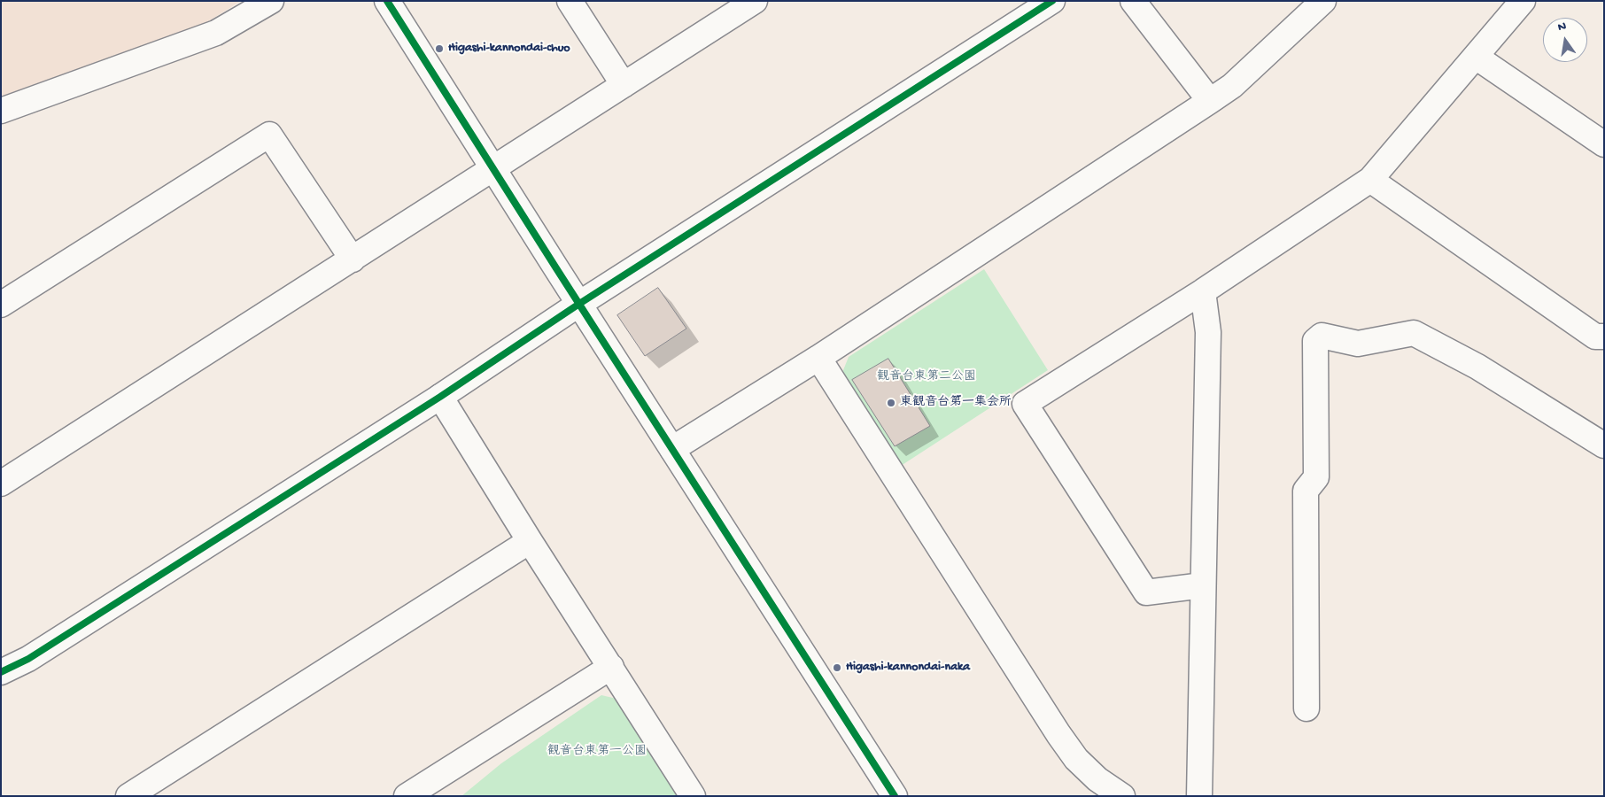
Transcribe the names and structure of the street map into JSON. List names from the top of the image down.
{
  "parks": ["観音台東第二公園", "観音台東第一公園"],
  "places": ["Higashi-kannondai-chuo", "東観音台第一集会所", "Higashi-kannondai-naka"],
  "north": "top"
}
